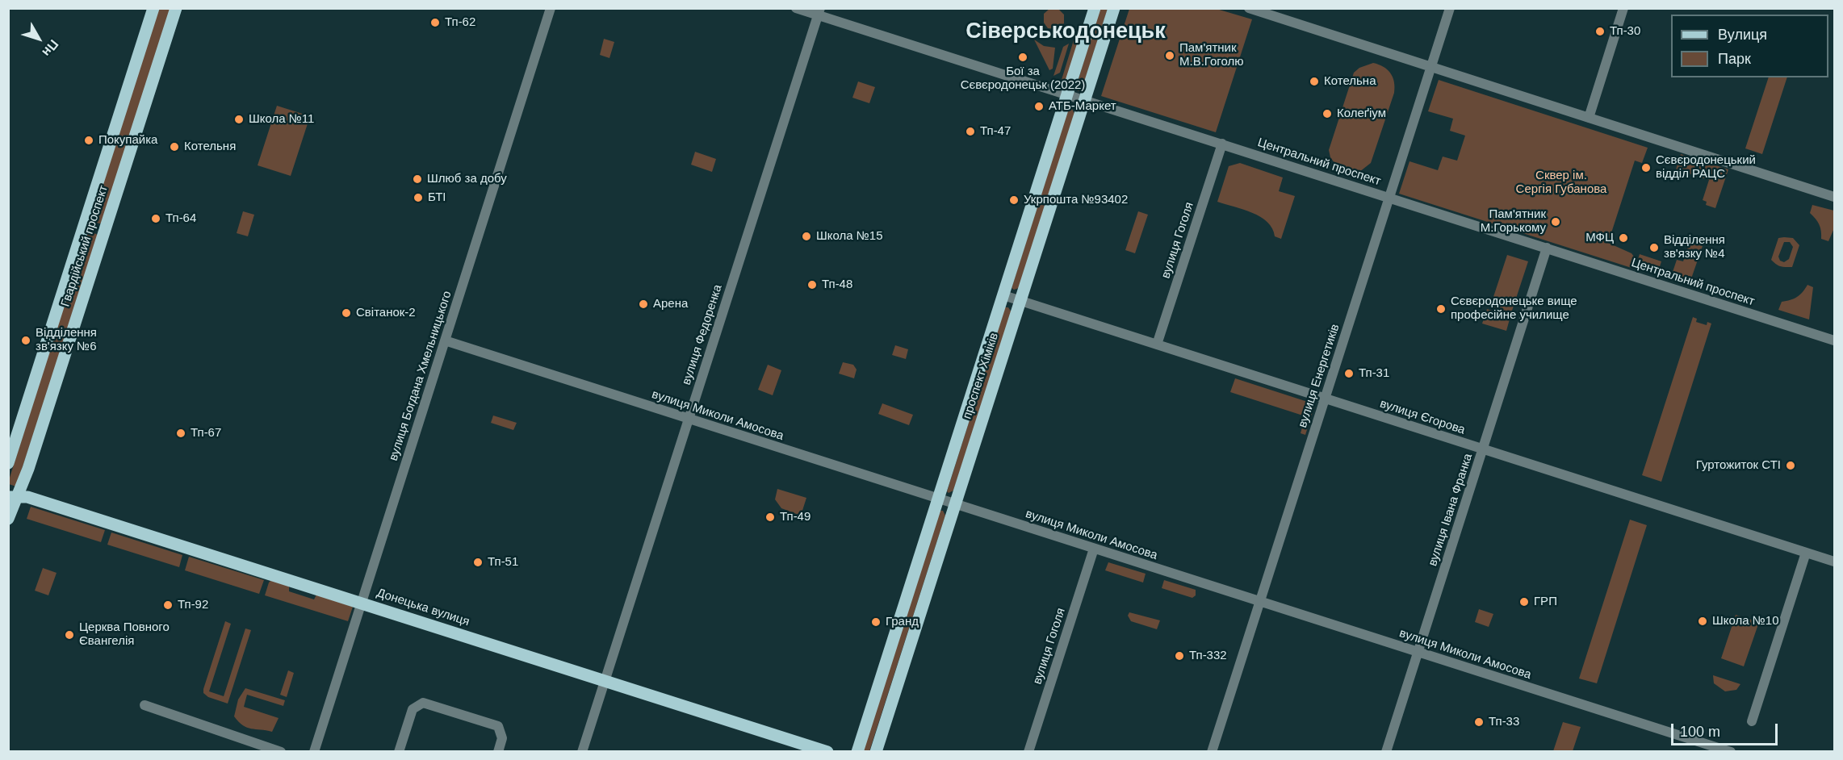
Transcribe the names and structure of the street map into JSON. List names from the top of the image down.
{
  "streets": {
    "main road": ["Гвардійський проспект", "проспект Хіміків", "Донецька вулиця"],
    "street": [
      "Центральний проспект",
      "вулиця Гоголя",
      "вулиця Федоренка",
      "вулиця Богдана Хмельницького",
      "вулиця Енергетиків",
      "вулиця Миколи Амосова",
      "вулиця Єгорова",
      "вулиця Івана Франка"
    ]
  },
  "crossings": [
    ["Центральний проспект", "вулиця Гоголя"],
    ["Центральний проспект", "вулиця Федоренка"],
    ["Центральний проспект", "проспект Хіміків"],
    ["Центральний проспект", "вулиця Енергетиків"],
    ["Центральний проспект", "вулиця Івана Франка"],
    ["вулиця Гоголя", "вулиця Миколи Амосова"],
    ["вулиця Гоголя", "вулиця Єгорова"],
    ["Гвардійський проспект", "Донецька вулиця"],
    ["вулиця Федоренка", "вулиця Миколи Амосова"],
    ["вулиця Федоренка", "Донецька вулиця"],
    ["вулиця Богдана Хмельницького", "вулиця Миколи Амосова"],
    ["вулиця Богдана Хмельницького", "Донецька вулиця"],
    ["проспект Хіміків", "вулиця Миколи Амосова"],
    ["проспект Хіміків", "вулиця Єгорова"],
    ["вулиця Енергетиків", "вулиця Миколи Амосова"],
    ["вулиця Енергетиків", "вулиця Єгорова"],
    ["вулиця Миколи Амосова", "вулиця Івана Франка"],
    ["вулиця Єгорова", "вулиця Івана Франка"]
  ],
  "districts": ["Сіверськодонецьк"],
  "parks": ["Сквер ім. Сергія Губанова"],
  "places": [
    "Тп-62",
    "Тп-30",
    "Пам'ятник М.В.Гоголю",
    "Бої за Сєвєродонецьк (2022)",
    "Котельна",
    "АТБ-Маркет",
    "Колеґіум",
    "Школа №11",
    "Тп-47",
    "Покупайка",
    "Котельня",
    "Сєвєродонецький відділ РАЦС",
    "Шлюб за добу",
    "БТІ",
    "Укрпошта №93402",
    "Тп-64",
    "Пам'ятник М.Горькому",
    "Школа №15",
    "МФЦ",
    "Відділення зв'язку №4",
    "Тп-48",
    "Арена",
    "Сєвєродонецьке вище професійне училище",
    "Світанок-2",
    "Відділення зв'язку №6",
    "Тп-31",
    "Тп-67",
    "Гуртожиток СТІ",
    "Тп-49",
    "Тп-51",
    "ГРП",
    "Тп-92",
    "Школа №10",
    "Гранд",
    "Церква Повного Євангелія",
    "Тп-332",
    "Тп-33"
  ],
  "legend": ["Вулиця", "Парк"],
  "scale_bar": "100 m",
  "north": "bottom right"
}
